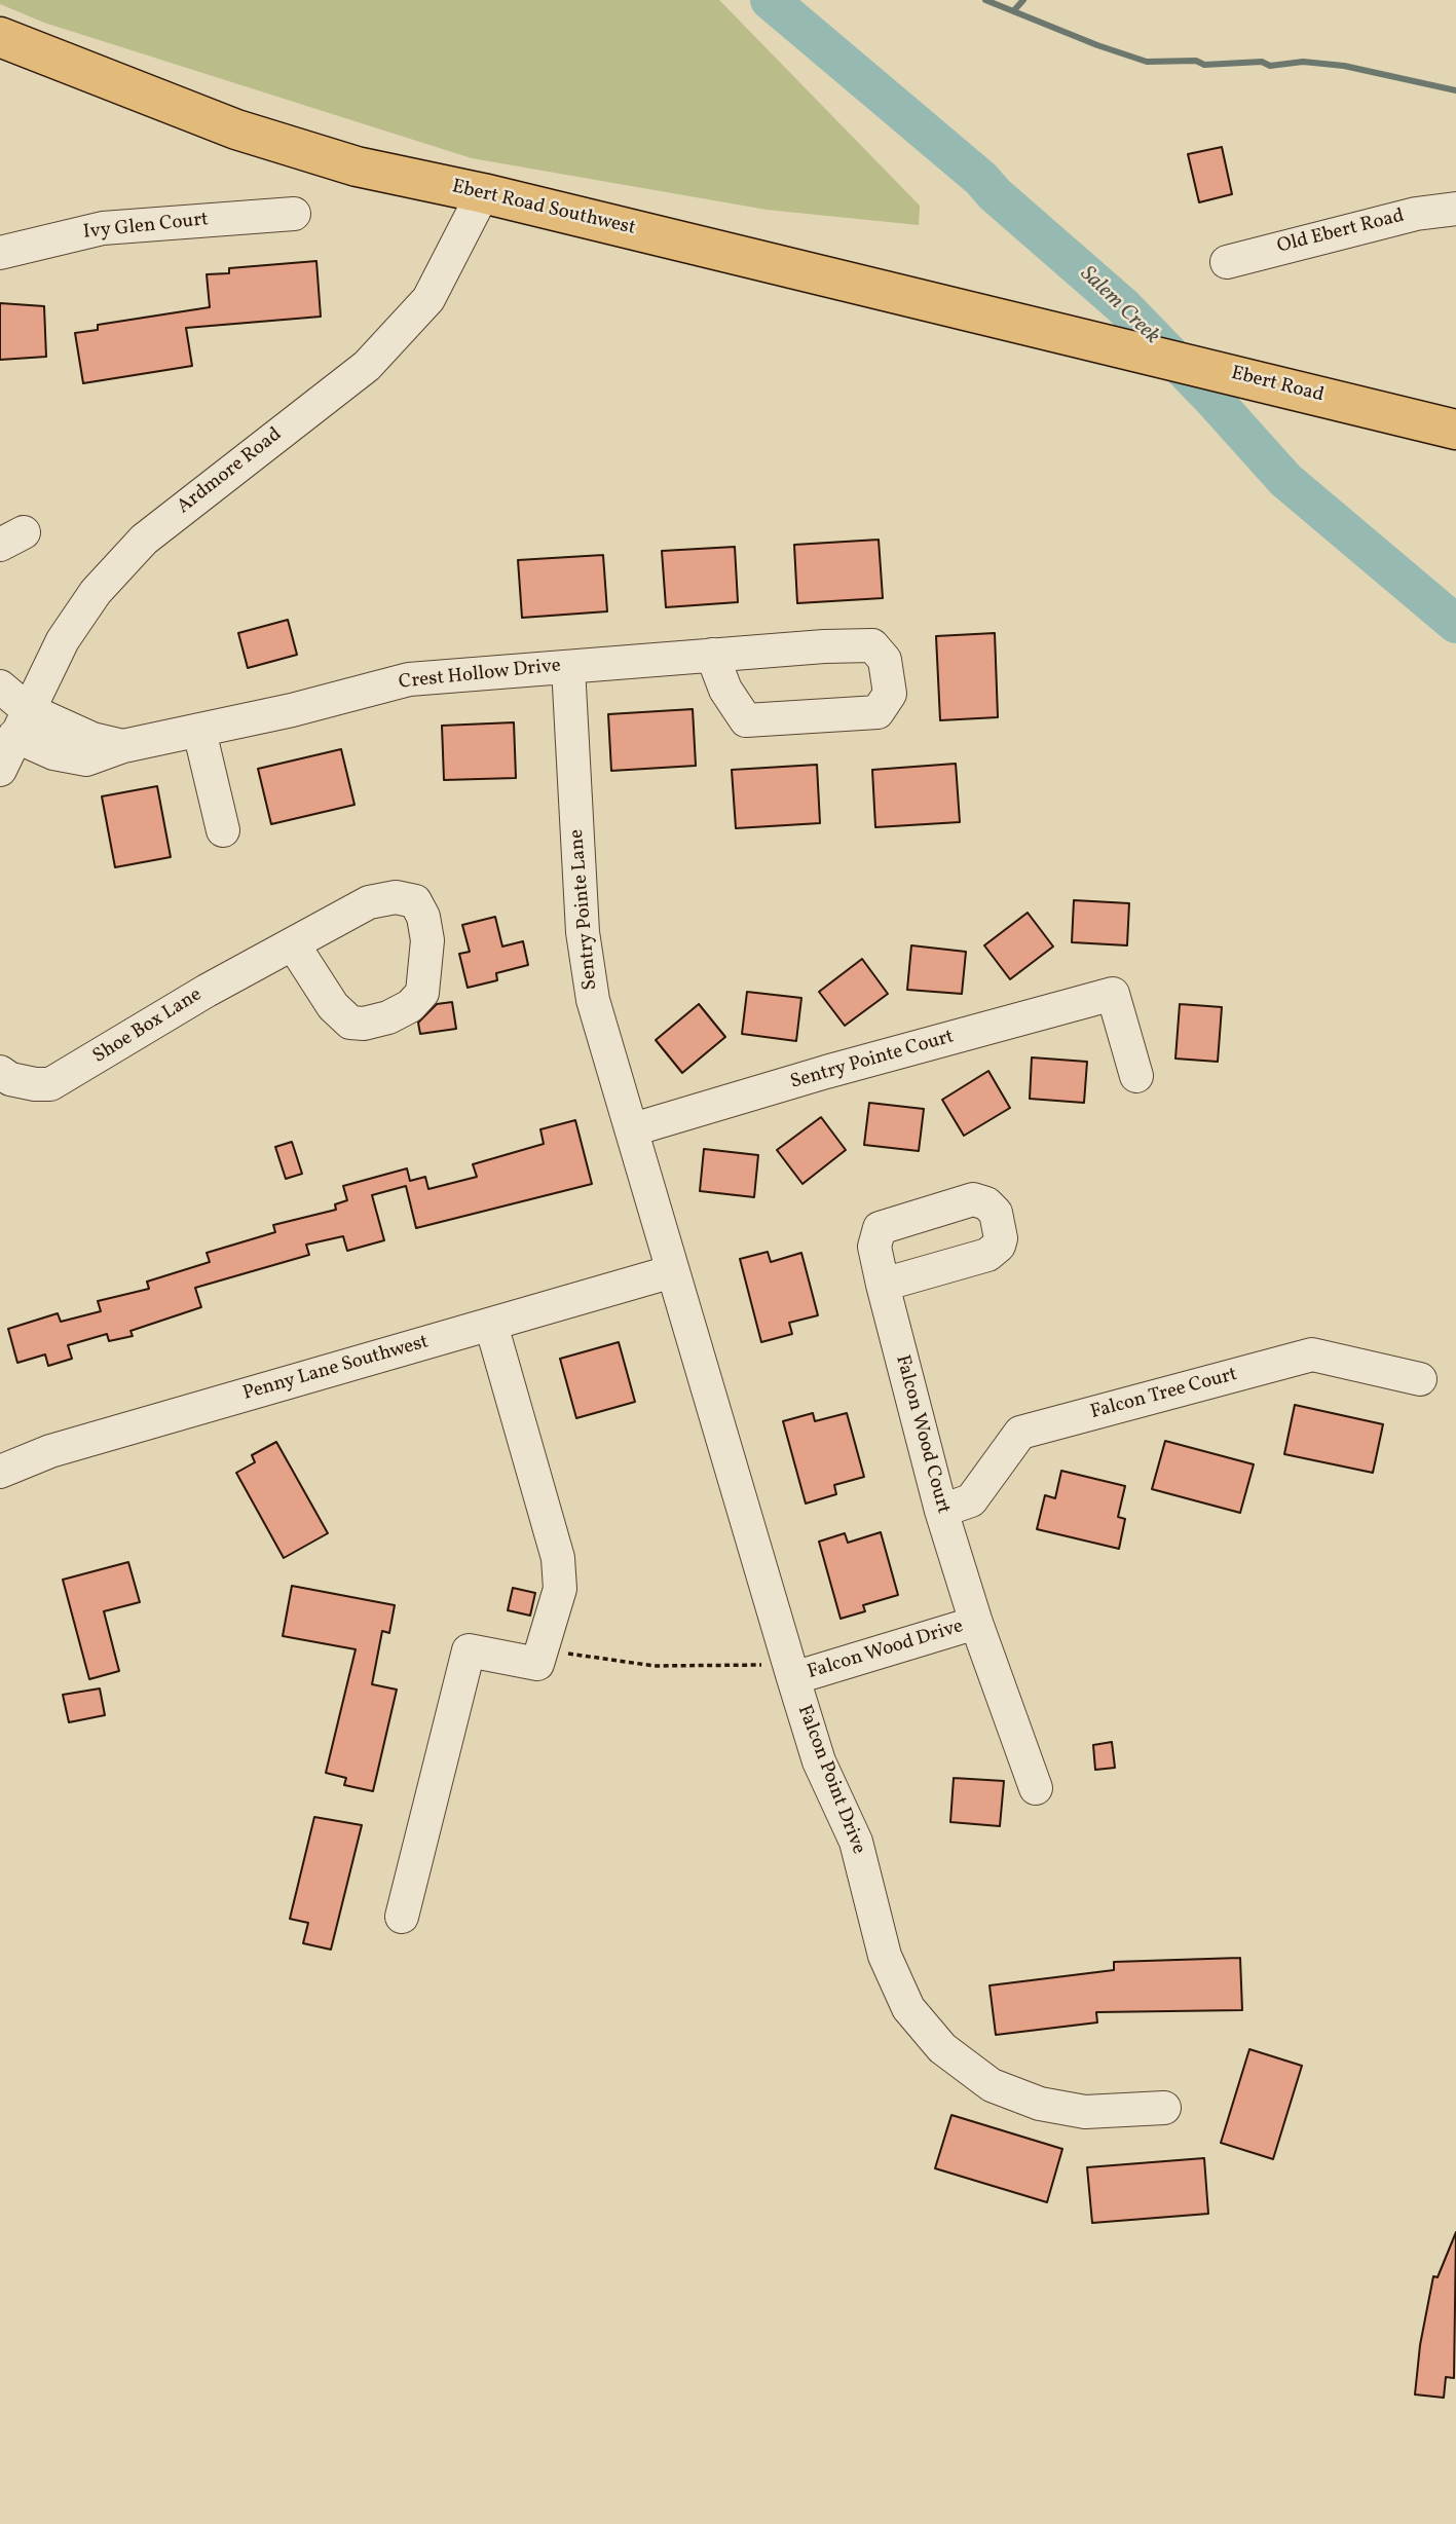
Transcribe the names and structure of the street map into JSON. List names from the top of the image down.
{
  "streets": {
    "main road": ["Ebert Road Southwest", "Ebert Road"],
    "street": [
      "Ivy Glen Court",
      "Old Ebert Road",
      "Ardmore Road",
      "Crest Hollow Drive",
      "Sentry Pointe Lane",
      "Shoe Box Lane",
      "Sentry Pointe Court",
      "Penny Lane Southwest",
      "Falcon Tree Court",
      "Falcon Wood Court",
      "Falcon Wood Drive",
      "Falcon Point Drive"
    ]
  },
  "crossings": [
    ["Ebert Road Southwest", "Ebert Road"],
    ["Ebert Road Southwest", "Ardmore Road"],
    ["Ardmore Road", "Crest Hollow Drive"],
    ["Crest Hollow Drive", "Sentry Pointe Lane"],
    ["Sentry Pointe Lane", "Sentry Pointe Court"],
    ["Sentry Pointe Lane", "Penny Lane Southwest"],
    ["Sentry Pointe Lane", "Falcon Point Drive"],
    ["Penny Lane Southwest", "Falcon Point Drive"],
    ["Falcon Tree Court", "Falcon Wood Court"],
    ["Falcon Wood Court", "Falcon Wood Drive"],
    ["Falcon Wood Drive", "Falcon Point Drive"]
  ],
  "water": ["Salem Creek"]
}
